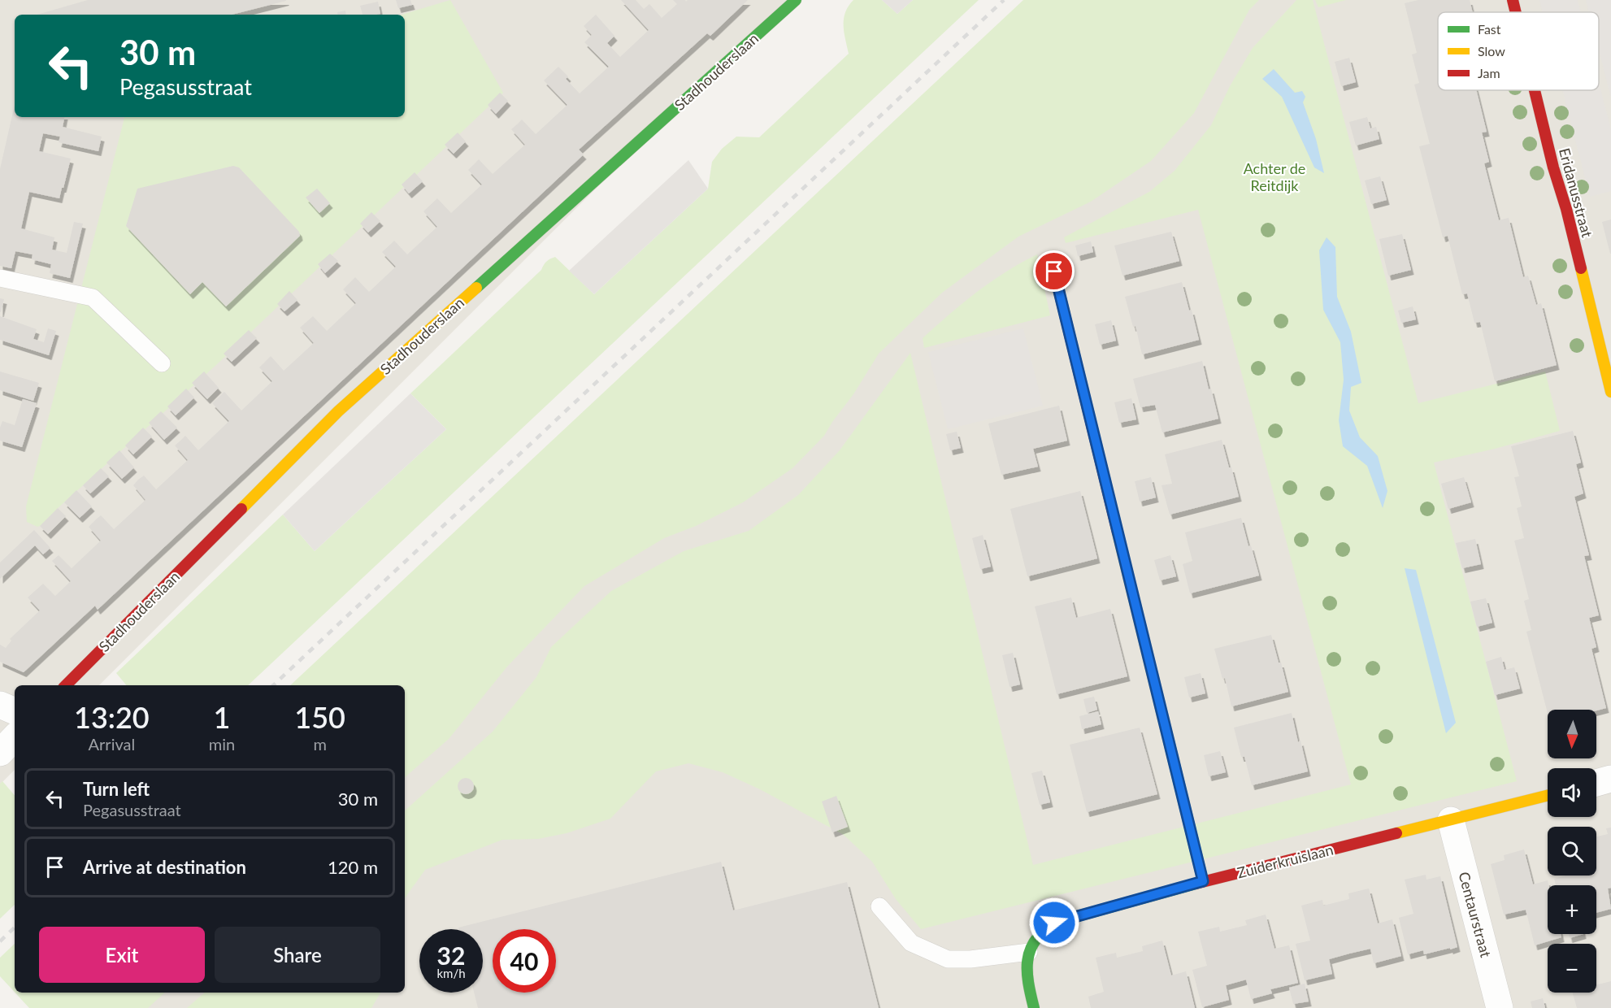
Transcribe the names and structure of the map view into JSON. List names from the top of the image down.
{
  "streets": {
    "street": [
      "Stadhouderslaan",
      "Eridanusstraat",
      "Zuiderkruislaan",
      "Centaurstraat"
    ]
  },
  "crossings": [
    ["Zuiderkruislaan", "Centaurstraat"]
  ],
  "parks": ["Achter de Reitdijk"],
  "legend": ["Fast", "Slow", "Jam"],
  "north": "bottom",
  "page": {
    "turn": ["30 m", "Pegasusstraat"],
    "eta": [
      "13:20",
      "Arrival",
      "1",
      "min",
      "150",
      "m"
    ],
    "map_buttons": ["+", "−"],
    "list": [
      {
        "name": "Turn left",
        "note": "Pegasusstraat",
        "value": "30 m"
      },
      {
        "name": "Arrive at destination",
        "value": "120 m"
      }
    ],
    "buttons": ["Exit", "Share"],
    "speed": "32 km/h",
    "limit": "40"
  }
}
